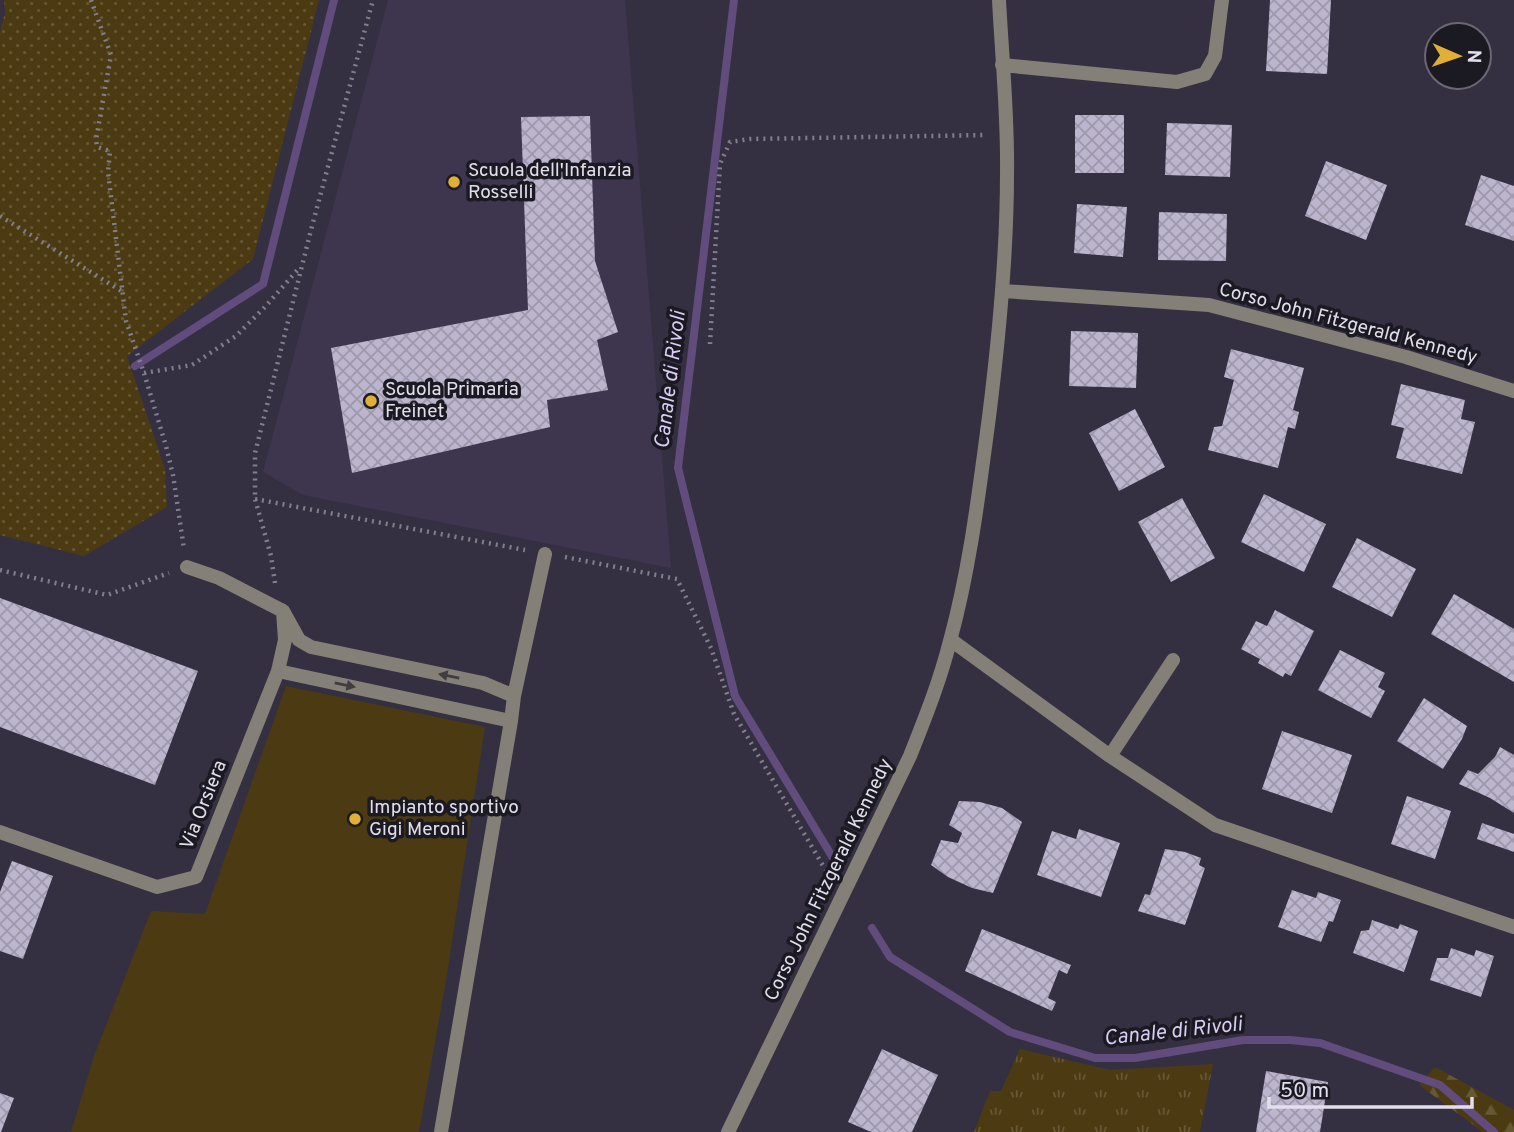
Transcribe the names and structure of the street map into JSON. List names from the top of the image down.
{
  "streets": {
    "street": ["Corso John Fitzgerald Kennedy", "Via Orsiera"]
  },
  "water": ["Canale di Rivoli"],
  "places": ["Scuola dell'Infanzia Rosselli", "Scuola Primaria Freinet", "Impianto sportivo Gigi Meroni"],
  "scale_bar": "50 m",
  "north": "right"
}
